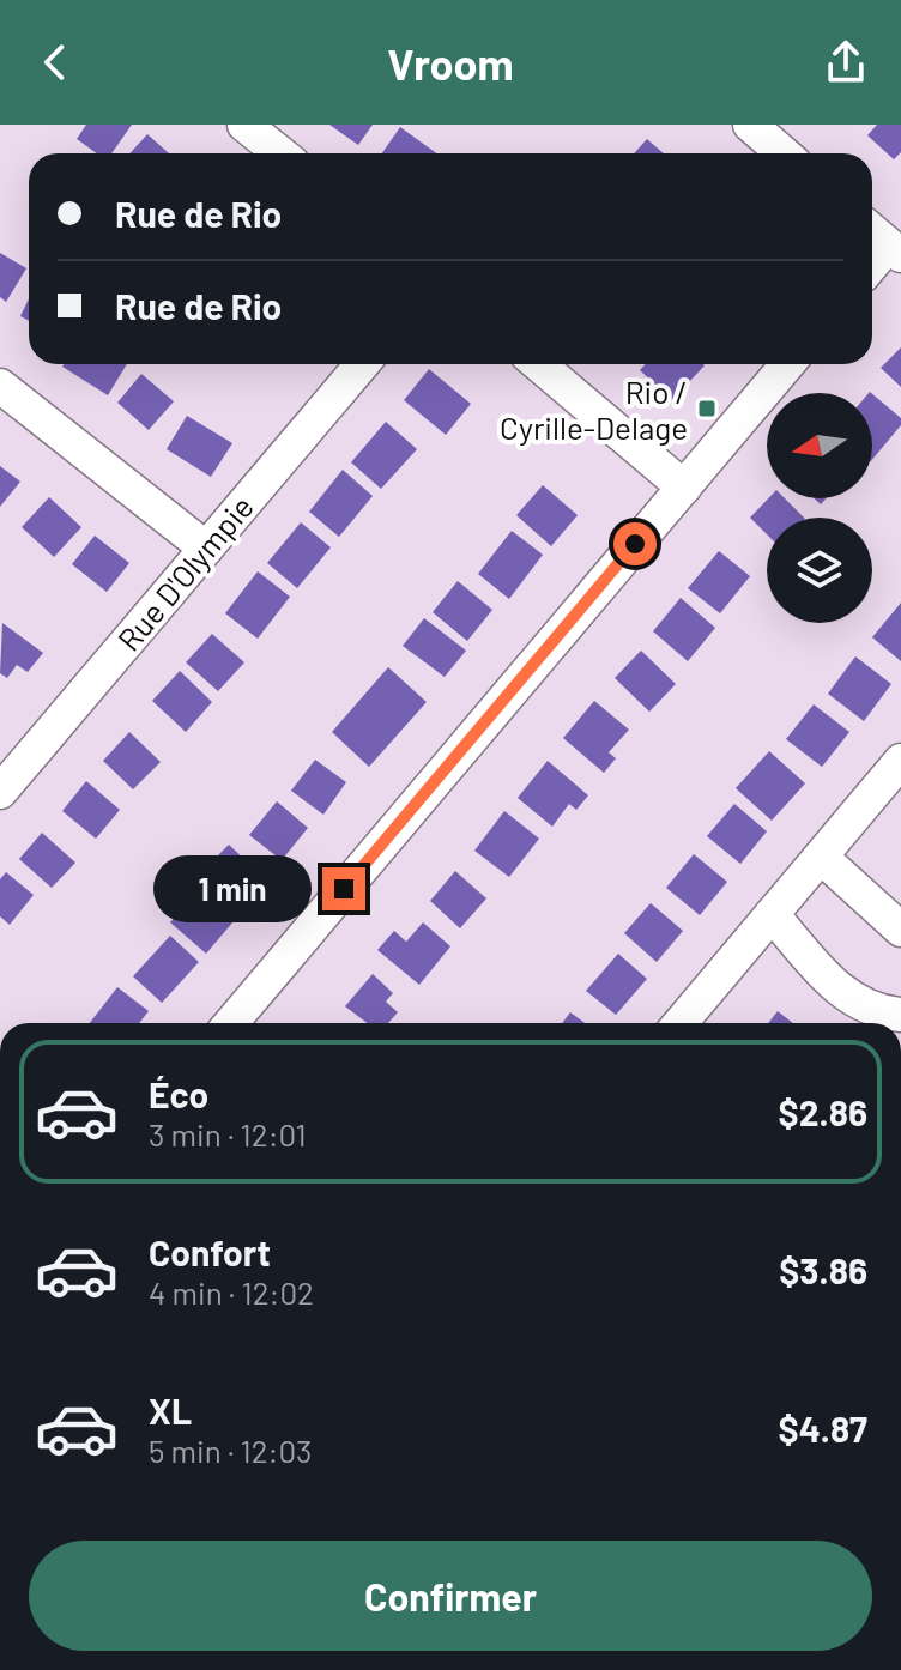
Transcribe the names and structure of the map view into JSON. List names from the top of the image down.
{
  "streets": {
    "street": ["Rue D'Olympie"]
  },
  "places": {
    "transit": ["Rio / Cyrille-Delage"]
  },
  "north": "left",
  "page": {
    "header": "Vroom",
    "banner": ["Rue de Rio", "Rue de Rio"],
    "bubble": "1 min",
    "list": [
      {
        "name": "Éco",
        "note": "3 min · 12:01",
        "value": "$2.86"
      },
      {
        "name": "Confort",
        "note": "4 min · 12:02",
        "value": "$3.86"
      },
      {
        "name": "XL",
        "note": "5 min · 12:03",
        "value": "$4.87"
      }
    ],
    "buttons": "Confirmer"
  }
}
